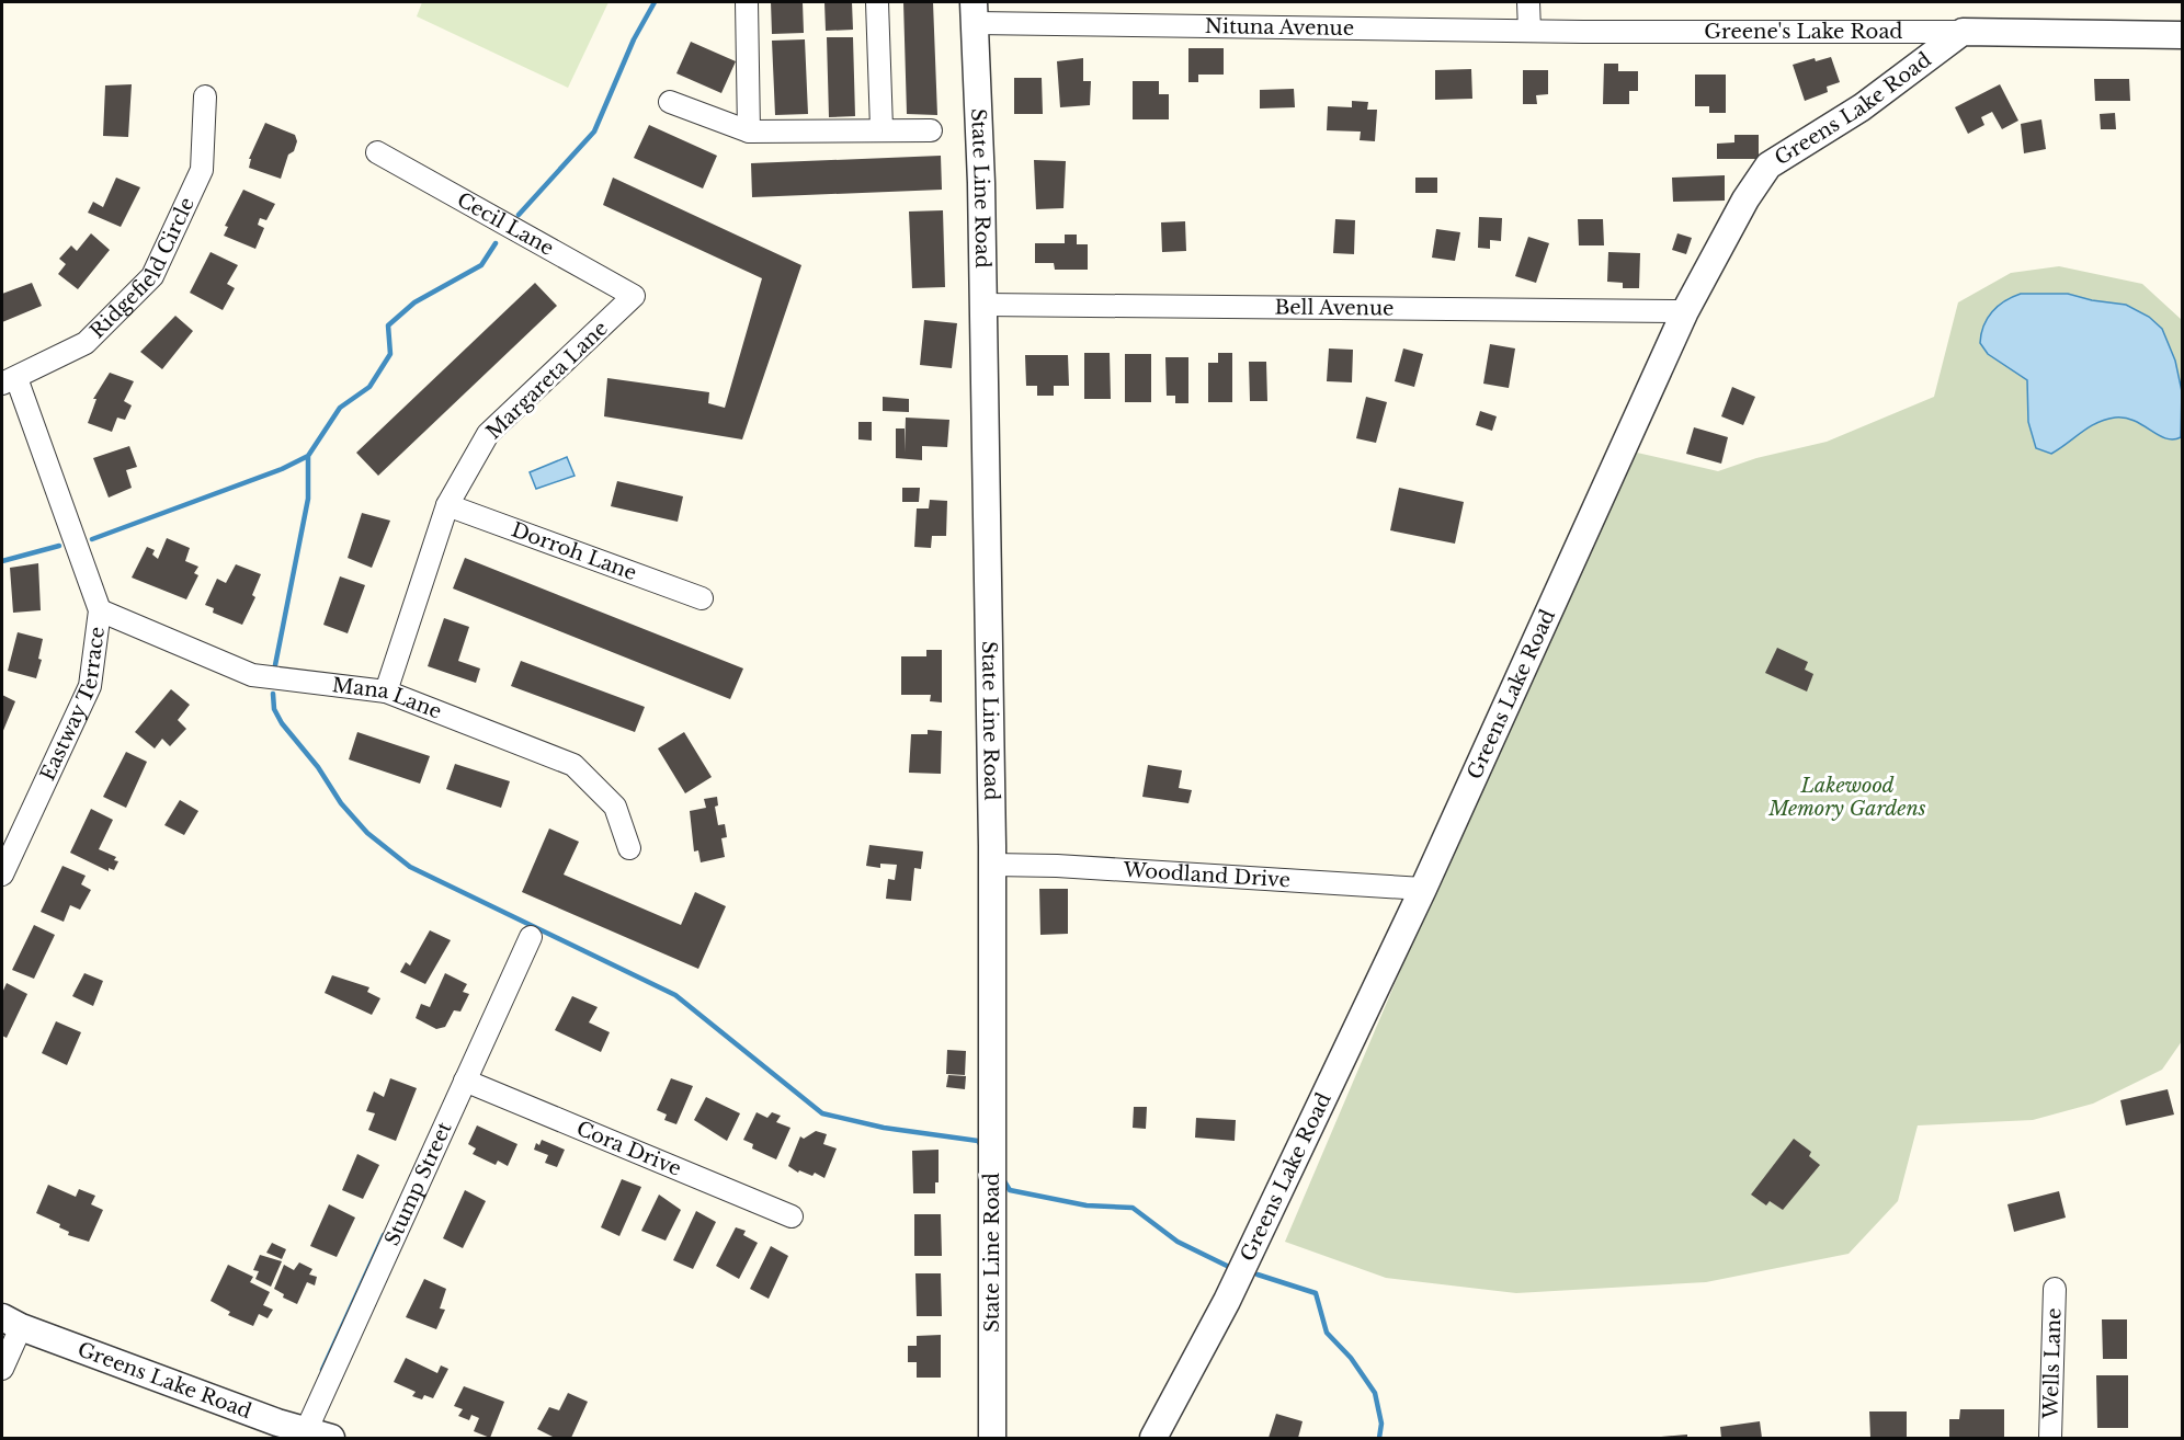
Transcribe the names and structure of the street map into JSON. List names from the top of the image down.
{
  "streets": {
    "street": [
      "Nituna Avenue",
      "Greene's Lake Road",
      "Greens Lake Road",
      "State Line Road",
      "Cecil Lane",
      "Ridgefield Circle",
      "Bell Avenue",
      "Margareta Lane",
      "Dorroh Lane",
      "Mana Lane",
      "Eastway Terrace",
      "Woodland Drive",
      "Cora Drive",
      "Stump Street",
      "Wells Lane"
    ]
  },
  "crossings": [
    ["Nituna Avenue", "Greene's Lake Road"],
    ["Nituna Avenue", "State Line Road"],
    ["Greene's Lake Road", "Greens Lake Road"],
    ["Greens Lake Road", "Bell Avenue"],
    ["Greens Lake Road", "Woodland Drive"],
    ["Greens Lake Road", "Stump Street"],
    ["State Line Road", "Bell Avenue"],
    ["State Line Road", "Woodland Drive"],
    ["Cecil Lane", "Margareta Lane"],
    ["Ridgefield Circle", "Eastway Terrace"],
    ["Margareta Lane", "Dorroh Lane"],
    ["Margareta Lane", "Mana Lane"],
    ["Mana Lane", "Eastway Terrace"],
    ["Cora Drive", "Stump Street"]
  ],
  "parks": ["Lakewood Memory Gardens"]
}
